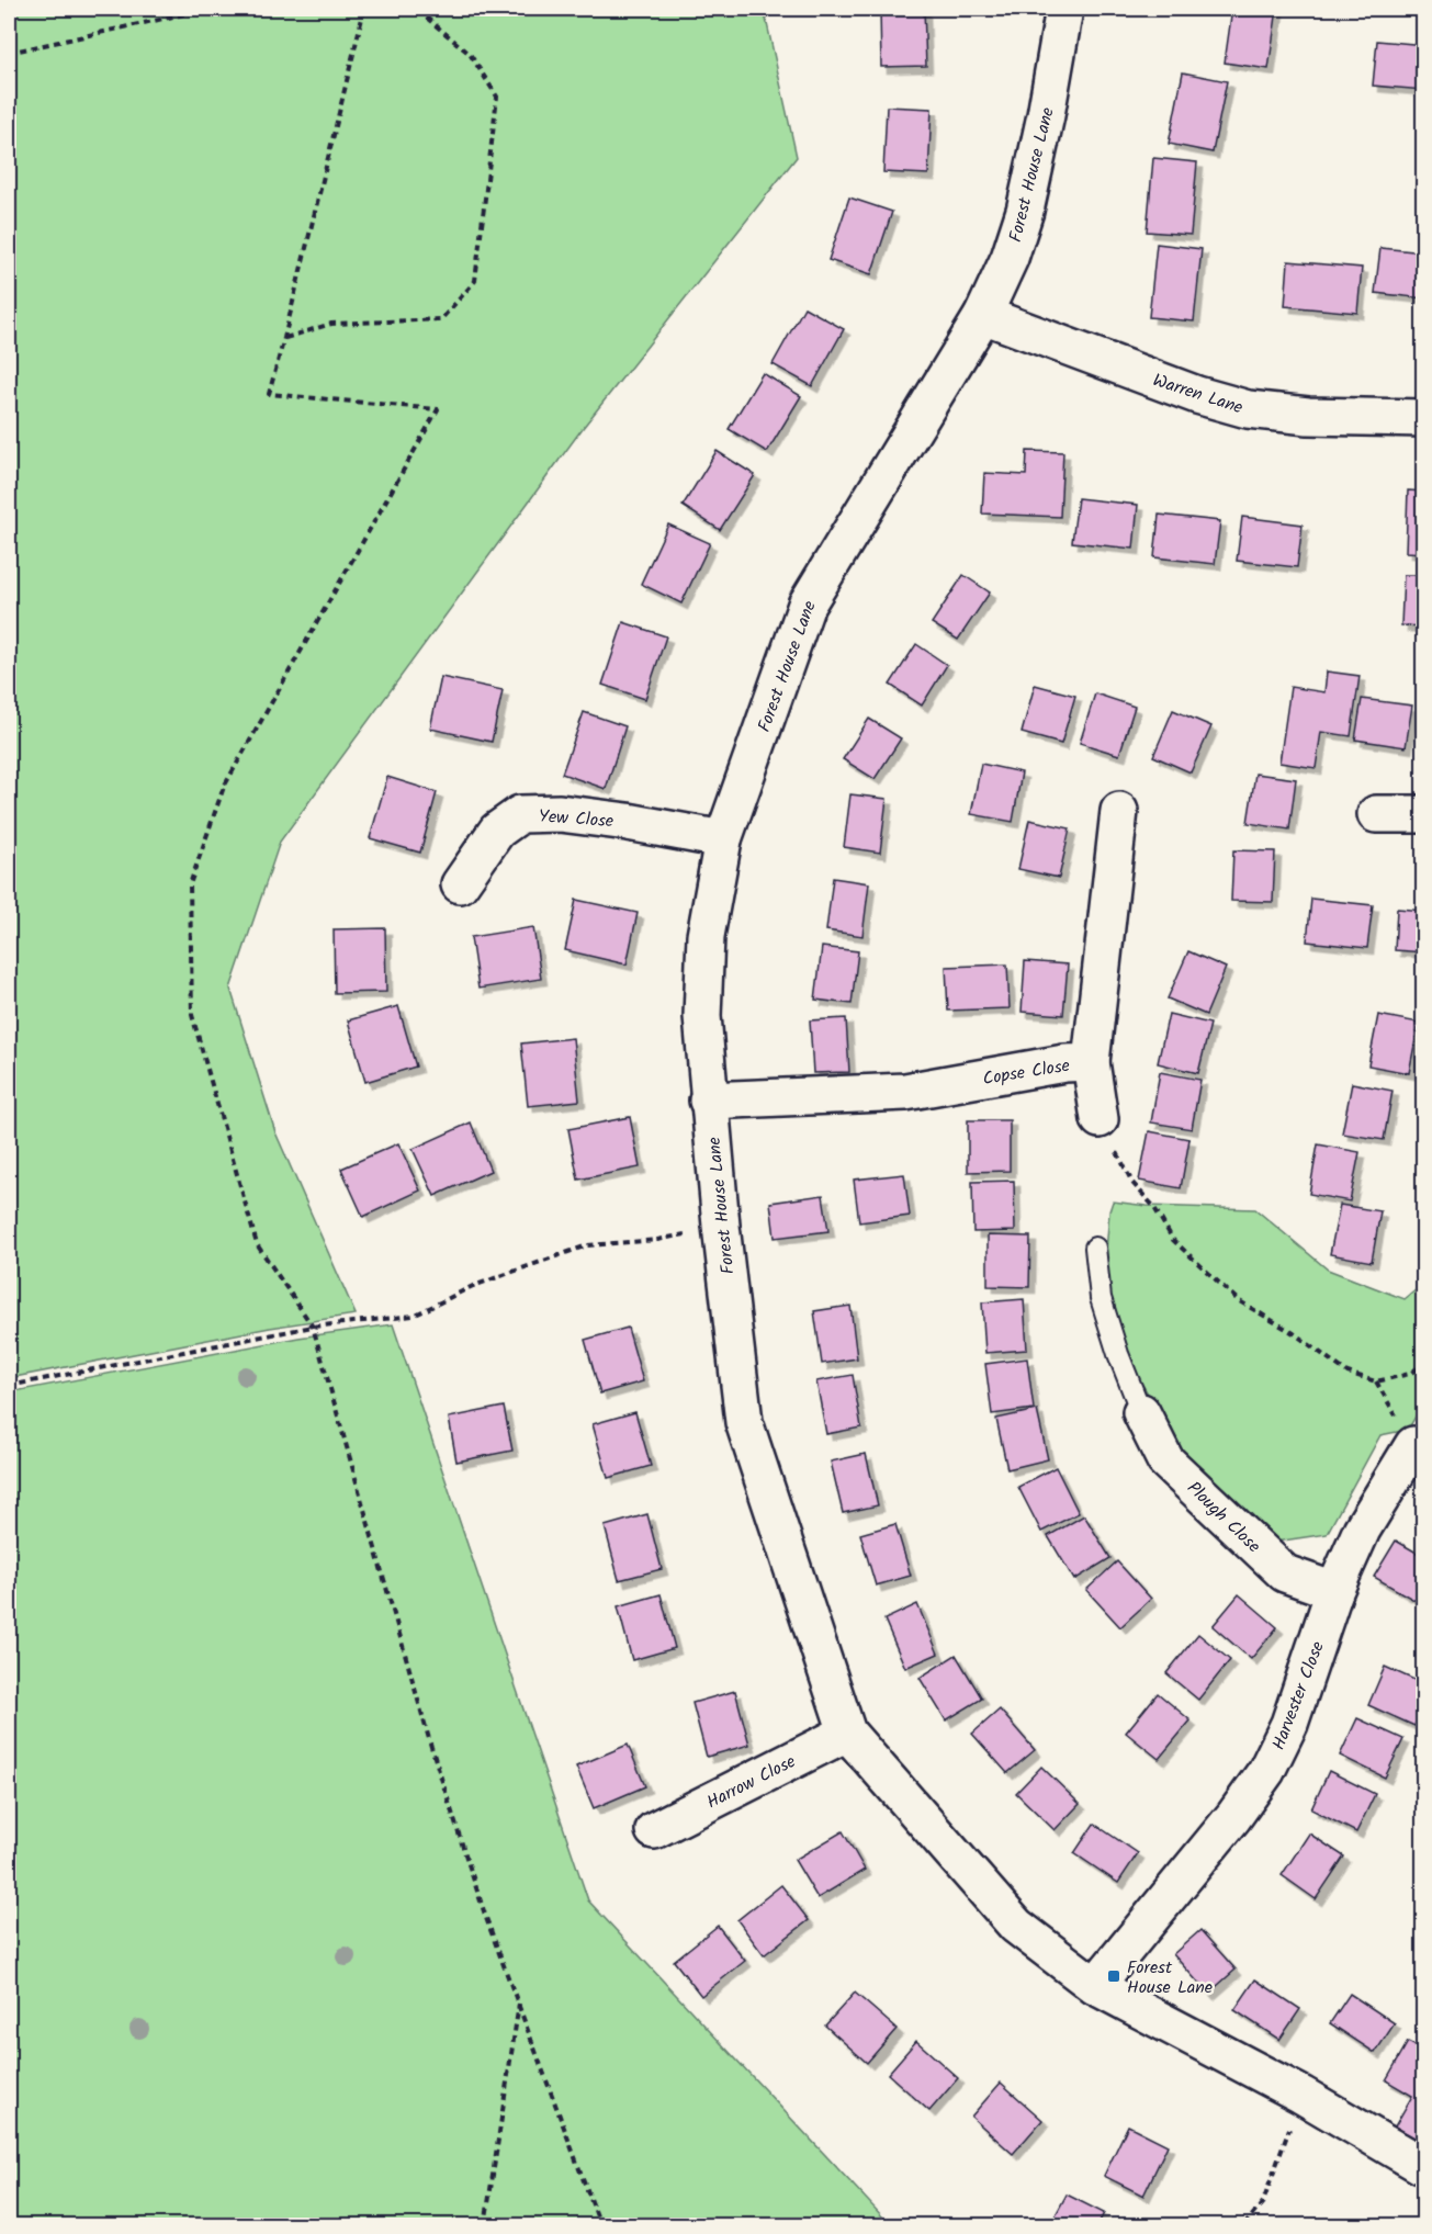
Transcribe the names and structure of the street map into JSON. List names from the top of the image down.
{
  "streets": {
    "street": [
      "Forest House Lane",
      "Warren Lane",
      "Yew Close",
      "Copse Close",
      "Plough Close",
      "Harvester Close",
      "Harrow Close"
    ]
  },
  "crossings": [
    ["Forest House Lane", "Warren Lane"],
    ["Forest House Lane", "Yew Close"],
    ["Forest House Lane", "Copse Close"],
    ["Forest House Lane", "Harvester Close"],
    ["Forest House Lane", "Harrow Close"],
    ["Plough Close", "Harvester Close"]
  ],
  "places": {
    "transit": ["Forest House Lane"]
  }
}
